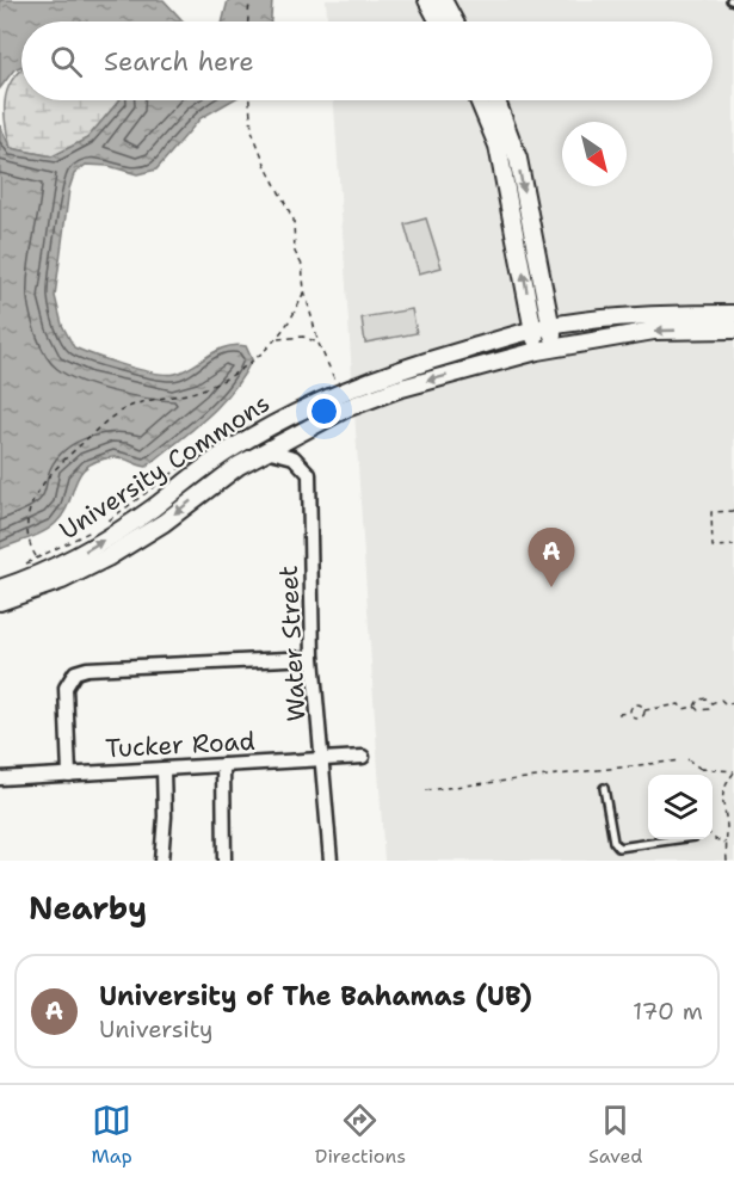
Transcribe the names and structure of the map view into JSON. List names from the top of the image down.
{
  "streets": {
    "main road": ["University Commons"],
    "street": ["Water Street", "Tucker Road"]
  },
  "crossings": [
    ["University Commons", "Water Street"],
    ["Water Street", "Tucker Road"]
  ],
  "north": "bottom right",
  "page": {
    "search": "Search here",
    "pins": "A",
    "heading": "Nearby",
    "list": [
      {
        "mark": "A",
        "name": "University of The Bahamas (UB)",
        "note": "University",
        "value": "170 m"
      }
    ],
    "nav": ["Map", "Directions", "Saved"]
  }
}
